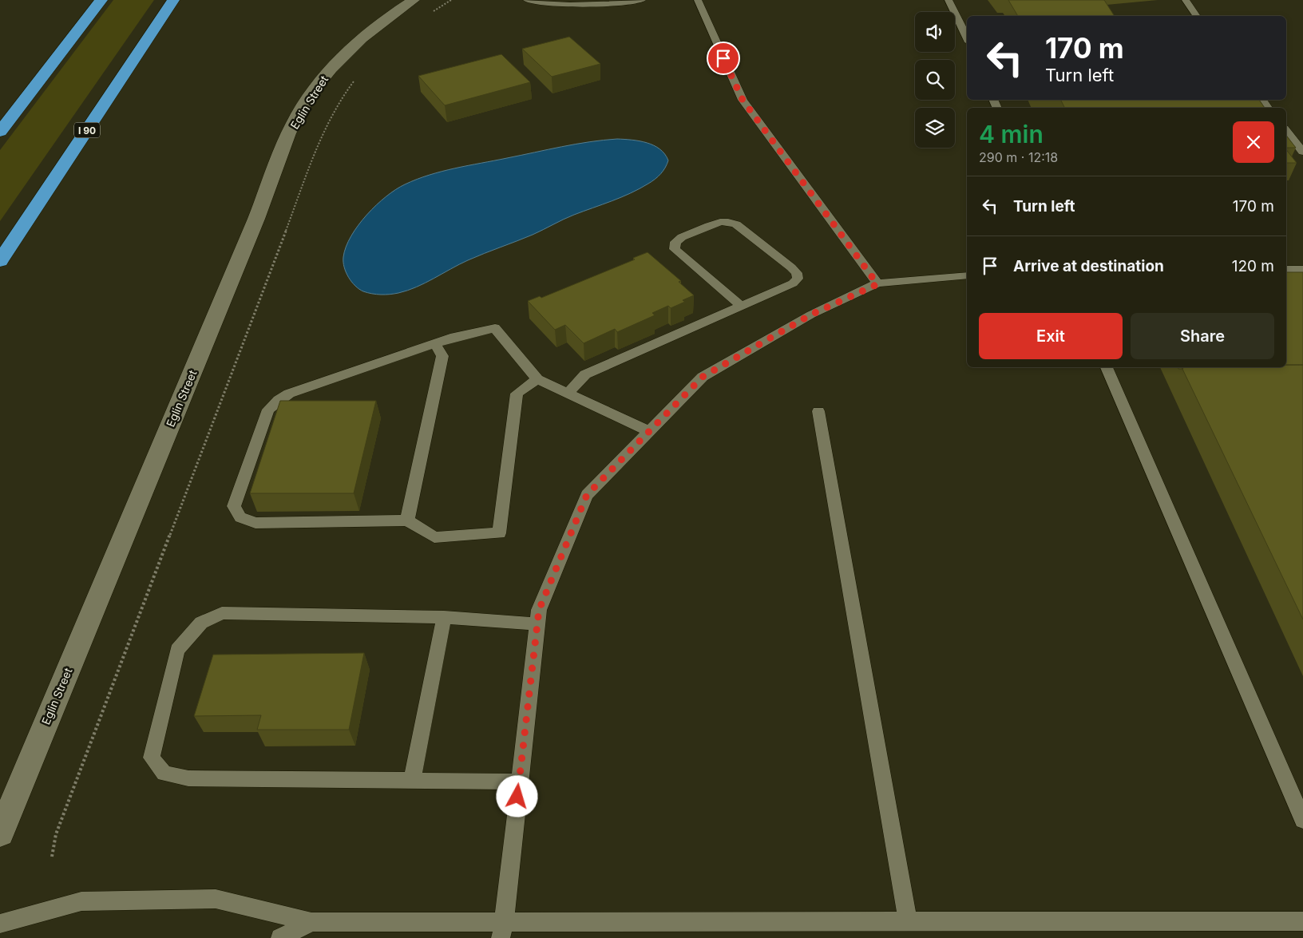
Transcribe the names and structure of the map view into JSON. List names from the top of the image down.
{
  "streets": {
    "highway": ["I 90"],
    "street": ["Eglin Street"]
  },
  "page": {
    "turn": ["170 m", "Turn left"],
    "heading": ["4 min", "290 m · 12:18"],
    "list": [
      {
        "name": "Turn left",
        "value": "170 m"
      },
      {
        "name": "Arrive at destination",
        "value": "120 m"
      }
    ],
    "buttons": ["Exit", "Share"]
  }
}
